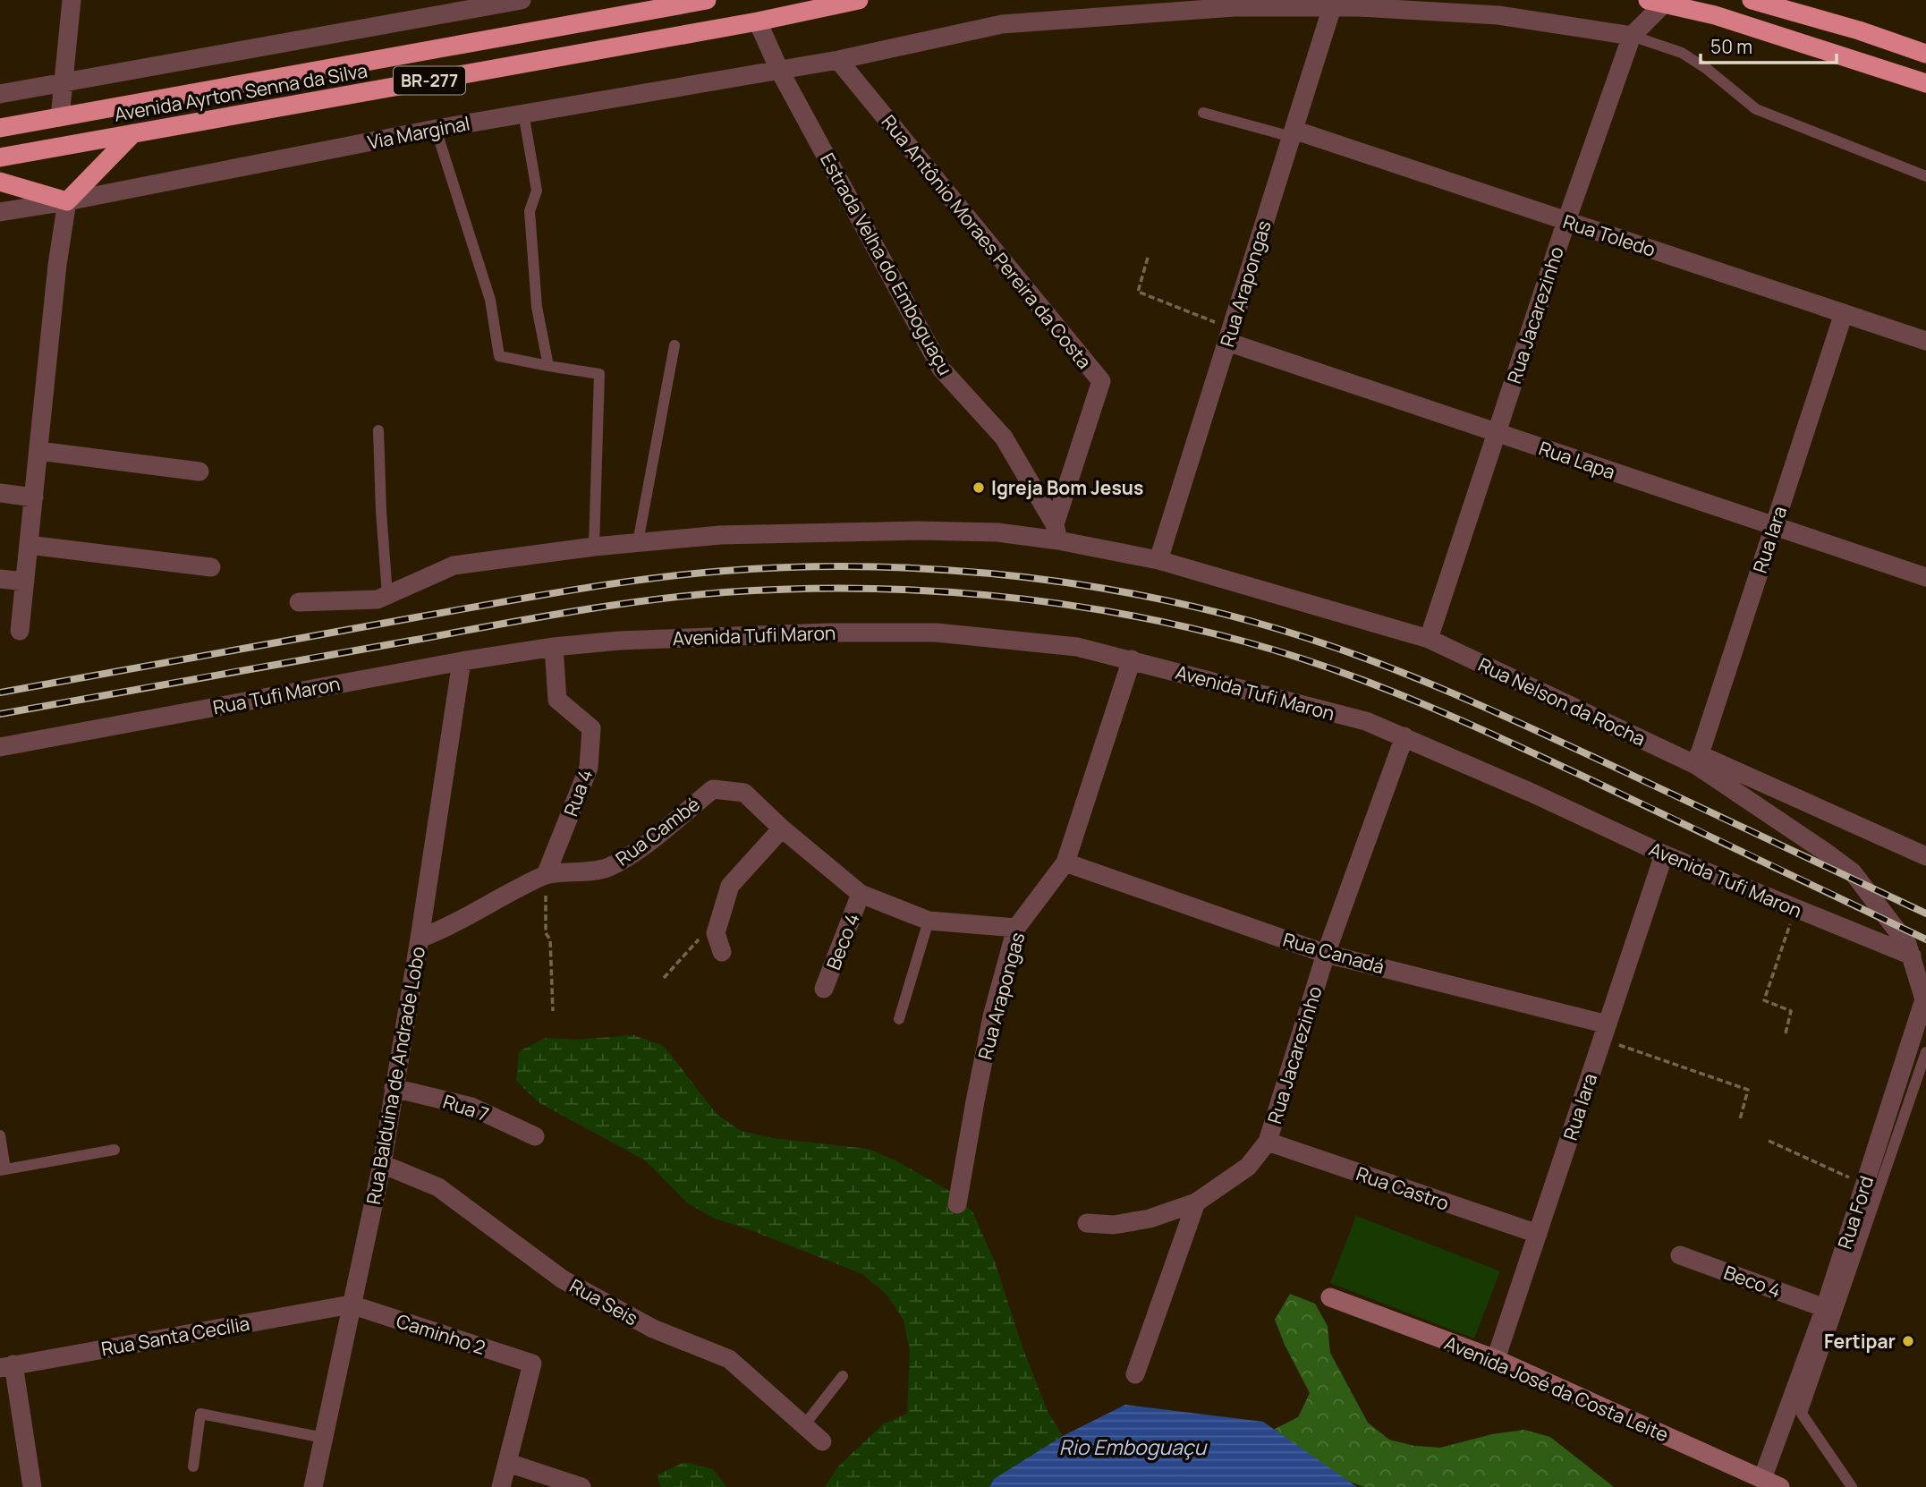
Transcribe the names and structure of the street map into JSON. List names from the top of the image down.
{
  "streets": {
    "highway": ["BR-277", "Avenida Ayrton Senna da Silva"],
    "street": [
      "Via Marginal",
      "Rua Toledo",
      "Rua Antônio Moraes Pereira da Costa",
      "Estrada Velha do Emboguaçu",
      "Rua Arapongas",
      "Rua Jacarezinho",
      "Rua Lapa",
      "Rua Iara",
      "Avenida Tufi Maron",
      "Rua Tufi Maron",
      "Rua Nelson da Rocha",
      "Rua 4",
      "Rua Cambé",
      "Beco 4",
      "Rua Canadá",
      "Rua Balduina de Andrade Lobo",
      "Rua 7",
      "Rua Castro",
      "Rua Ford",
      "Rua Seis",
      "Caminho 2",
      "Rua Santa Cecília",
      "Avenida José da Costa Leite"
    ]
  },
  "crossings": [
    ["Avenida Ayrton Senna da Silva", "Estrada Velha do Emboguaçu"],
    ["Via Marginal", "Rua Antônio Moraes Pereira da Costa"],
    ["Via Marginal", "Estrada Velha do Emboguaçu"],
    ["Via Marginal", "Rua Arapongas"],
    ["Via Marginal", "Rua Jacarezinho"],
    ["Rua Toledo", "Rua Arapongas"],
    ["Rua Toledo", "Rua Jacarezinho"],
    ["Rua Toledo", "Rua Iara"],
    ["Rua Antônio Moraes Pereira da Costa", "Estrada Velha do Emboguaçu"],
    ["Rua Antônio Moraes Pereira da Costa", "Rua Nelson da Rocha"],
    ["Estrada Velha do Emboguaçu", "Rua Nelson da Rocha"],
    ["Rua Arapongas", "Rua Lapa"],
    ["Rua Arapongas", "Avenida Tufi Maron"],
    ["Rua Arapongas", "Rua Nelson da Rocha"],
    ["Rua Arapongas", "Rua Cambé"],
    ["Rua Arapongas", "Rua Canadá"],
    ["Rua Jacarezinho", "Rua Lapa"],
    ["Rua Jacarezinho", "Avenida Tufi Maron"],
    ["Rua Jacarezinho", "Rua Nelson da Rocha"],
    ["Rua Jacarezinho", "Rua Canadá"],
    ["Rua Jacarezinho", "Rua Castro"],
    ["Rua Lapa", "Rua Iara"],
    ["Rua Iara", "Avenida Tufi Maron"],
    ["Rua Iara", "Rua Nelson da Rocha"],
    ["Rua Iara", "Rua Canadá"],
    ["Rua Iara", "Rua Castro"],
    ["Rua Iara", "Avenida José da Costa Leite"],
    ["Avenida Tufi Maron", "Rua Tufi Maron"],
    ["Avenida Tufi Maron", "Rua Nelson da Rocha"],
    ["Avenida Tufi Maron", "Rua 4"],
    ["Avenida Tufi Maron", "Rua Ford"],
    ["Rua Tufi Maron", "Rua 4"],
    ["Rua Tufi Maron", "Rua Balduina de Andrade Lobo"],
    ["Rua Nelson da Rocha", "Rua Ford"],
    ["Rua 4", "Rua Cambé"],
    ["Rua Cambé", "Beco 4"],
    ["Rua Cambé", "Rua Balduina de Andrade Lobo"],
    ["Beco 4", "Rua Ford"],
    ["Rua Balduina de Andrade Lobo", "Rua 7"],
    ["Rua Balduina de Andrade Lobo", "Rua Seis"],
    ["Rua Balduina de Andrade Lobo", "Caminho 2"],
    ["Rua Balduina de Andrade Lobo", "Rua Santa Cecília"],
    ["Rua Ford", "Avenida José da Costa Leite"],
    ["Caminho 2", "Rua Santa Cecília"]
  ],
  "water": ["Rio Emboguaçu"],
  "places": ["Igreja Bom Jesus", "Fertipar"],
  "scale_bar": "50 m"
}
